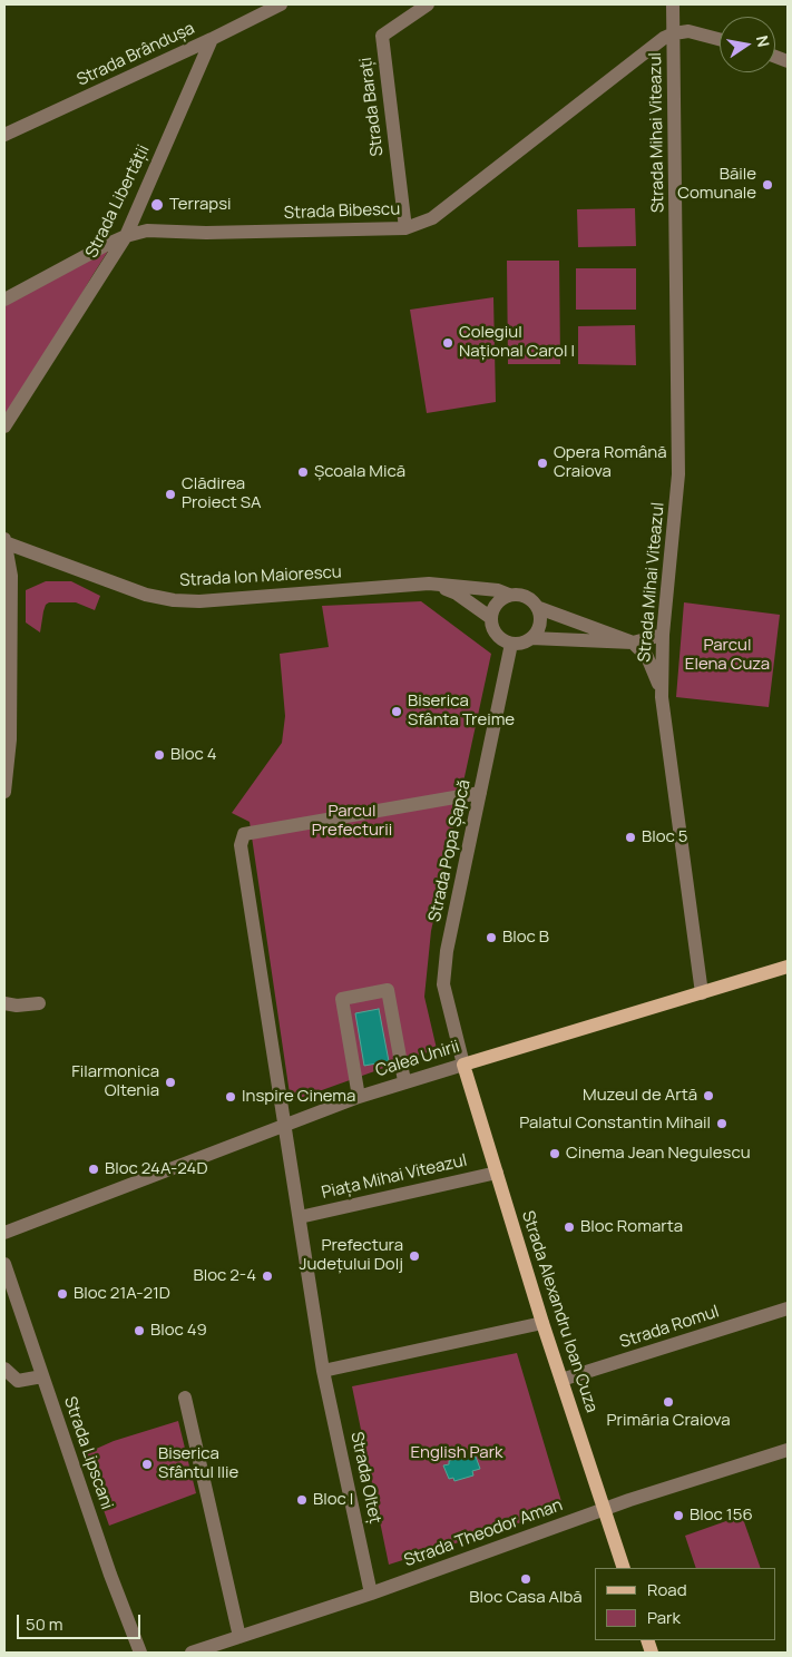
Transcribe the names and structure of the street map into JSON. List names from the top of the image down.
{
  "streets": {
    "main road": ["Calea Unirii", "Strada Alexandru Ioan Cuza"],
    "street": [
      "Strada Brândușa",
      "Strada Barați",
      "Strada Mihai Viteazul",
      "Strada Libertății",
      "Strada Bibescu",
      "Strada Ion Maiorescu",
      "Strada Popa Șapcă",
      "Piața Mihai Viteazul",
      "Strada Romul",
      "Strada Lipscani",
      "Strada Olteț",
      "Strada Theodor Aman"
    ]
  },
  "crossings": [
    ["Strada Brândușa", "Strada Libertății"],
    ["Strada Barați", "Strada Bibescu"],
    ["Strada Mihai Viteazul", "Strada Bibescu"],
    ["Strada Mihai Viteazul", "Calea Unirii"],
    ["Strada Libertății", "Strada Bibescu"],
    ["Strada Ion Maiorescu", "Strada Popa Șapcă"],
    ["Strada Popa Șapcă", "Calea Unirii"],
    ["Strada Popa Șapcă", "Strada Alexandru Ioan Cuza"],
    ["Strada Popa Șapcă", "Strada Olteț"],
    ["Calea Unirii", "Strada Alexandru Ioan Cuza"],
    ["Calea Unirii", "Strada Olteț"],
    ["Piața Mihai Viteazul", "Strada Alexandru Ioan Cuza"],
    ["Piața Mihai Viteazul", "Strada Olteț"],
    ["Strada Alexandru Ioan Cuza", "Strada Romul"],
    ["Strada Alexandru Ioan Cuza", "Strada Theodor Aman"],
    ["Strada Olteț", "Strada Theodor Aman"]
  ],
  "parks": ["Parcul Elena Cuza", "Parcul Prefecturii", "English Park"],
  "places": [
    "Băile Comunale",
    "Terrapsi",
    "Colegiul Național Carol I",
    "Opera Română Craiova",
    "Școala Mică",
    "Clădirea Proiect SA",
    "Biserica Sfânta Treime",
    "Bloc 4",
    "Bloc 5",
    "Bloc B",
    "Filarmonica Oltenia",
    "Muzeul de Artă",
    "Inspire Cinema",
    "Palatul Constantin Mihail",
    "Cinema Jean Negulescu",
    "Bloc 24A-24D",
    "Bloc Romarta",
    "Prefectura Județului Dolj",
    "Bloc 2-4",
    "Bloc 21A-21D",
    "Bloc 49",
    "Primăria Craiova",
    "Biserica Sfântul Ilie",
    "Bloc I",
    "Bloc 156",
    "Bloc Casa Albă"
  ],
  "legend": ["Road", "Park"],
  "scale_bar": "50 m",
  "north": "right"
}
